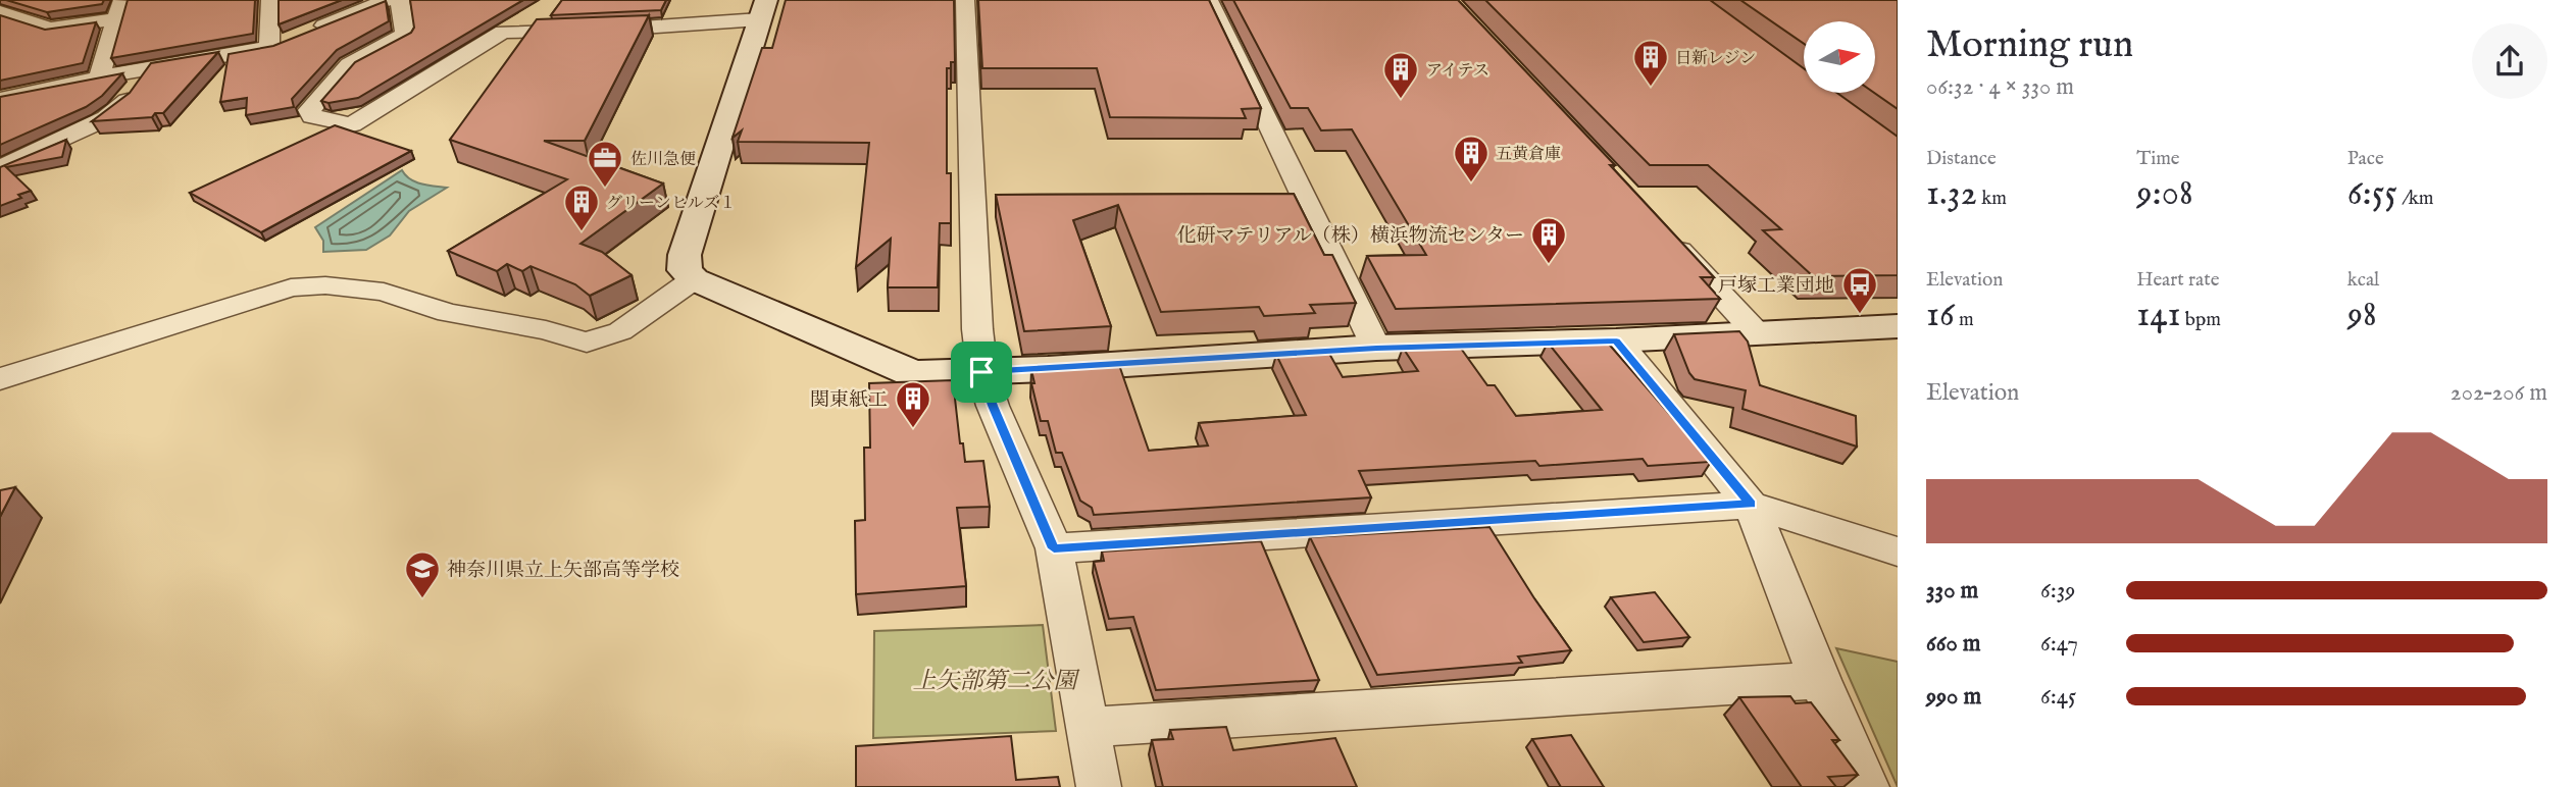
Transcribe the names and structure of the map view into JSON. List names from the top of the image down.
{
  "parks": ["上矢部第二公園"],
  "places": {
    "building": [
      "日新レジン",
      "アイテス",
      "五黄倉庫",
      "グリーンヒルズ１",
      "化研マテリアル（株）横浜物流センター",
      "関東紙工"
    ],
    "office": ["佐川急便"],
    "bus stop": ["戸塚工業団地"],
    "school or university": ["神奈川県立上矢部高等学校"]
  },
  "north": "right",
  "page": {
    "heading": ["Morning run", "06:32 · 4 × 330 m"],
    "stats": [
      ["Distance", "1.32 km"],
      ["Time", "9:08"],
      ["Pace", "6:55 /km"],
      ["Elevation", "16 m"],
      ["Heart rate", "141 bpm"],
      ["kcal", "98"]
    ],
    "chart": ["Elevation", "202–206 m"],
    "list": [
      {
        "name": "330 m",
        "note": "6:39"
      },
      {
        "name": "660 m",
        "note": "6:47"
      },
      {
        "name": "990 m",
        "note": "6:45"
      }
    ]
  }
}
